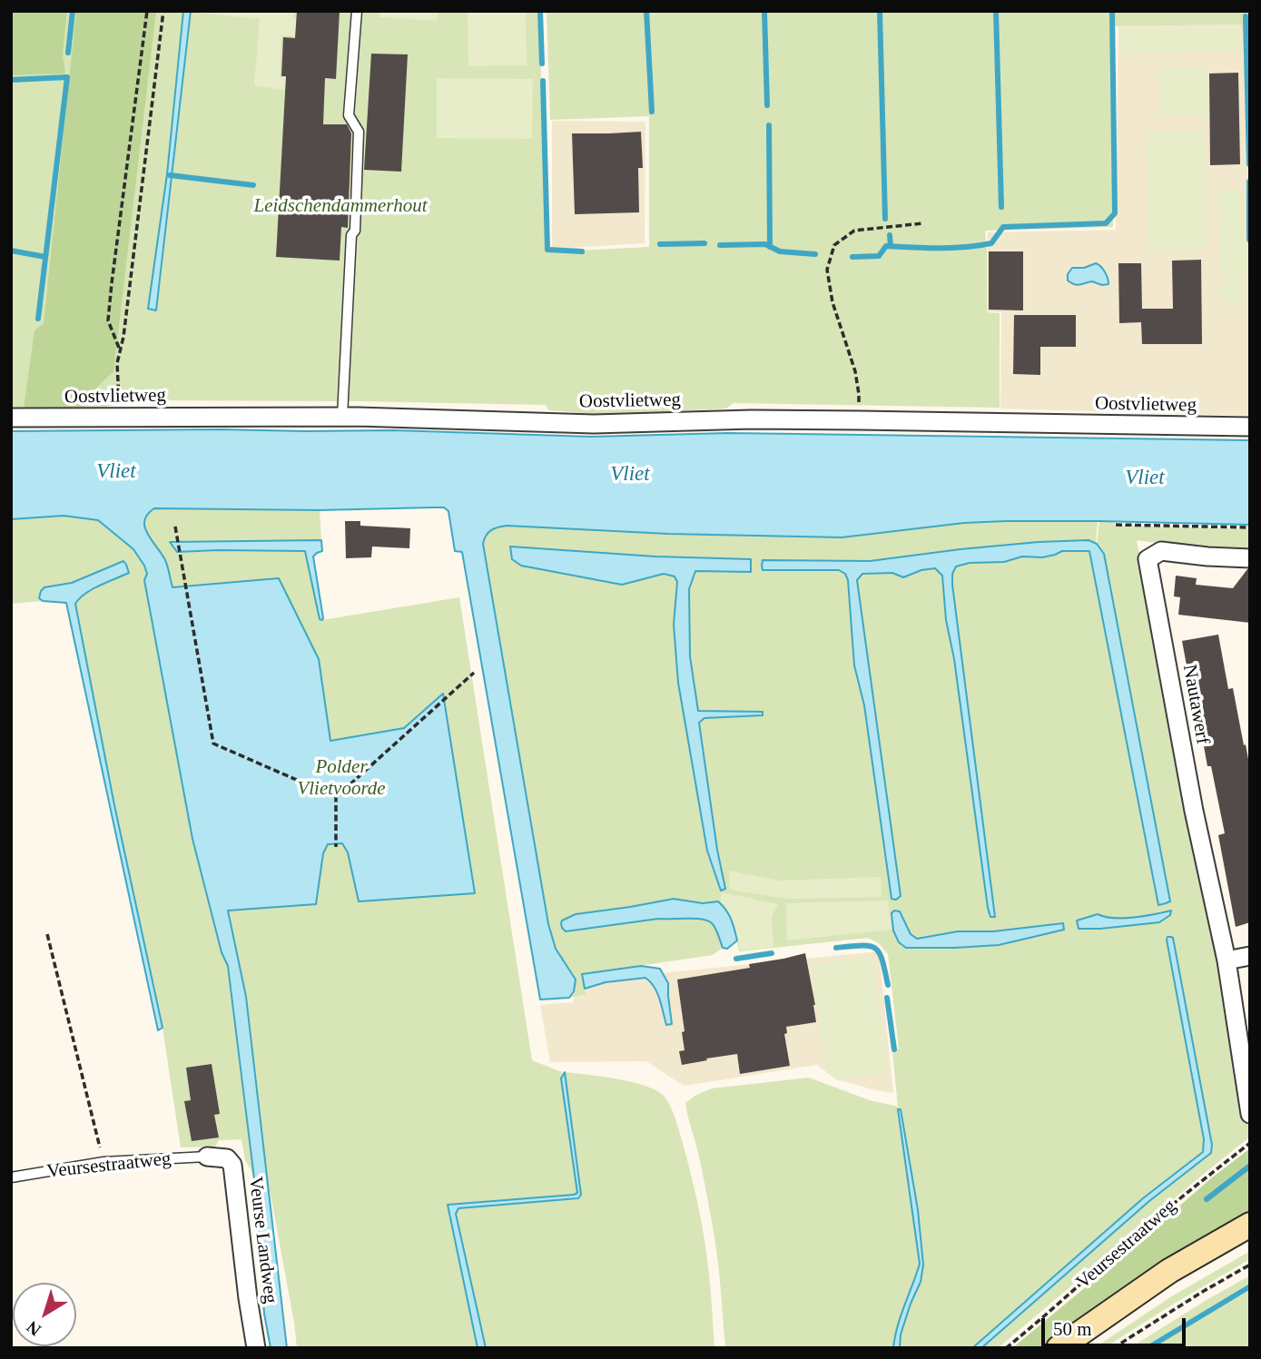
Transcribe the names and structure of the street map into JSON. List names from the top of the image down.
{
  "streets": {
    "main road": ["Veursestraatweg"],
    "street": ["Oostvlietweg", "Nautawerf", "Veurse Landweg"]
  },
  "crossings": [
    ["Veursestraatweg", "Veurse Landweg"]
  ],
  "water": ["Vliet"],
  "parks": ["Leidschendammerhout", "Polder Vlietvoorde"],
  "scale_bar": "50 m",
  "north": "bottom left"
}
